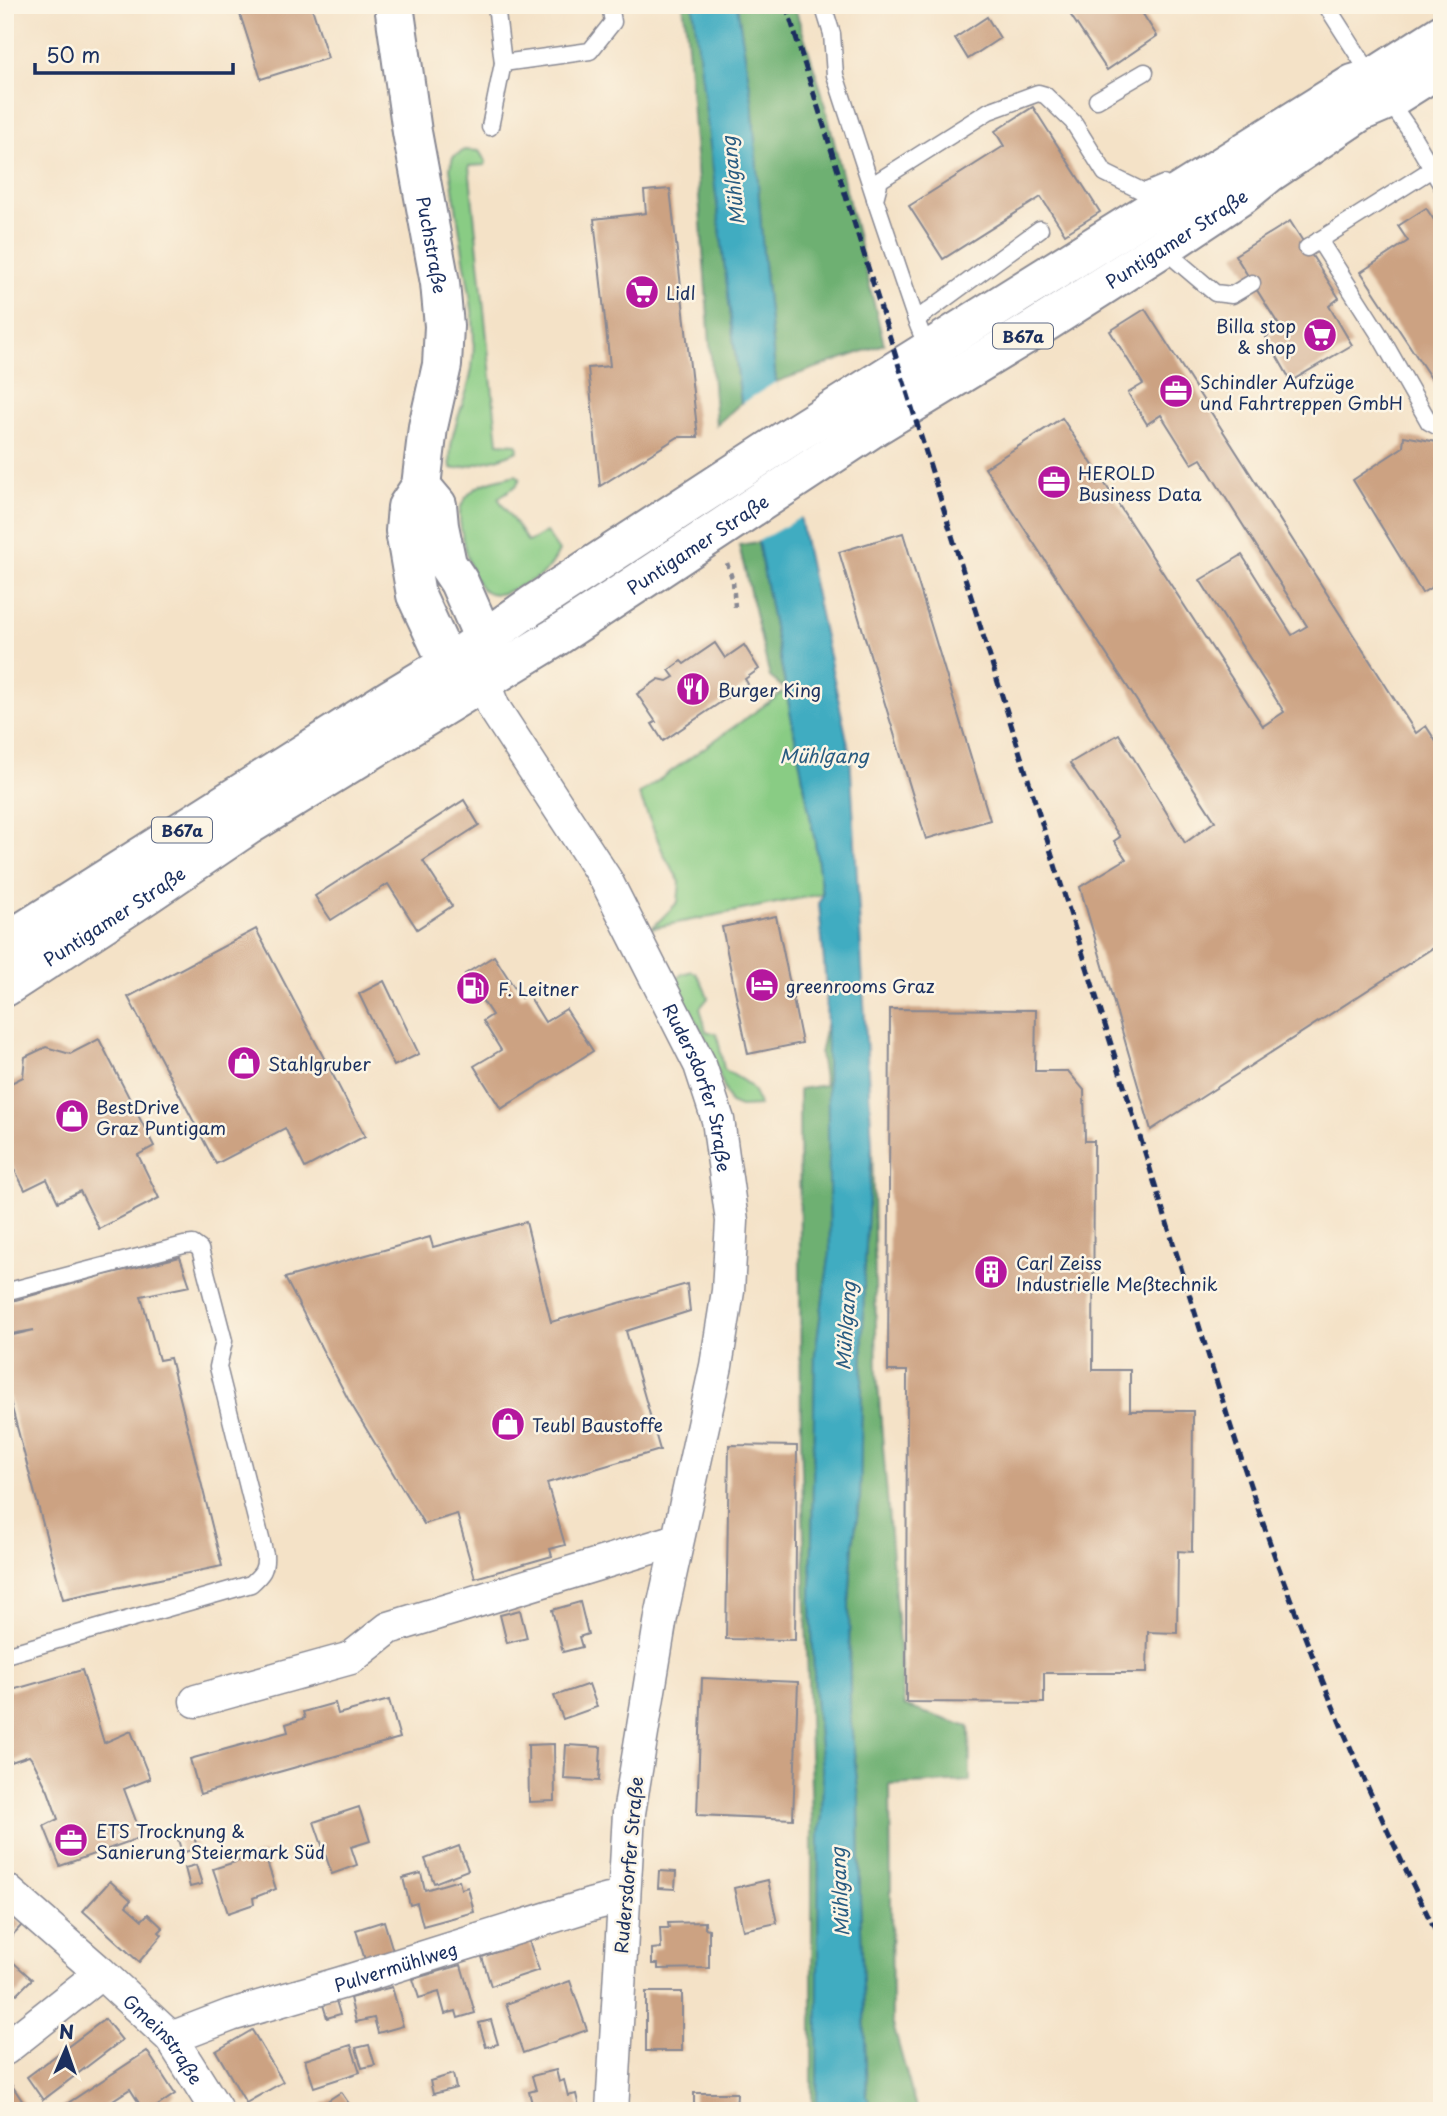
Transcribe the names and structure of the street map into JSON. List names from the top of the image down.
{
  "streets": {
    "main road": ["Puntigamer Straße", "Puchstraße", "B67a"],
    "street": ["Rudersdorfer Straße", "Pulvermühlweg", "Gmeinstraße"]
  },
  "crossings": [
    ["Puntigamer Straße", "Puchstraße"],
    ["Puntigamer Straße", "Rudersdorfer Straße"],
    ["Rudersdorfer Straße", "Pulvermühlweg"],
    ["Pulvermühlweg", "Gmeinstraße"]
  ],
  "water": ["Mühlgang"],
  "places": {
    "supermarket": ["Lidl", "Billa stop & shop"],
    "office": ["Schindler Aufzüge und Fahrtreppen GmbH", "HEROLD Business Data", "ETS Trocknung & Sanierung Steiermark Süd"],
    "restaurant": ["Burger King"],
    "hotel": ["greenrooms Graz"],
    "fuel station": ["F. Leitner"],
    "shop": ["Stahlgruber", "BestDrive Graz Puntigam", "Teubl Baustoffe"],
    "building": ["Carl Zeiss Industrielle Meßtechnik"]
  },
  "scale_bar": "50 m",
  "north": "top"
}
